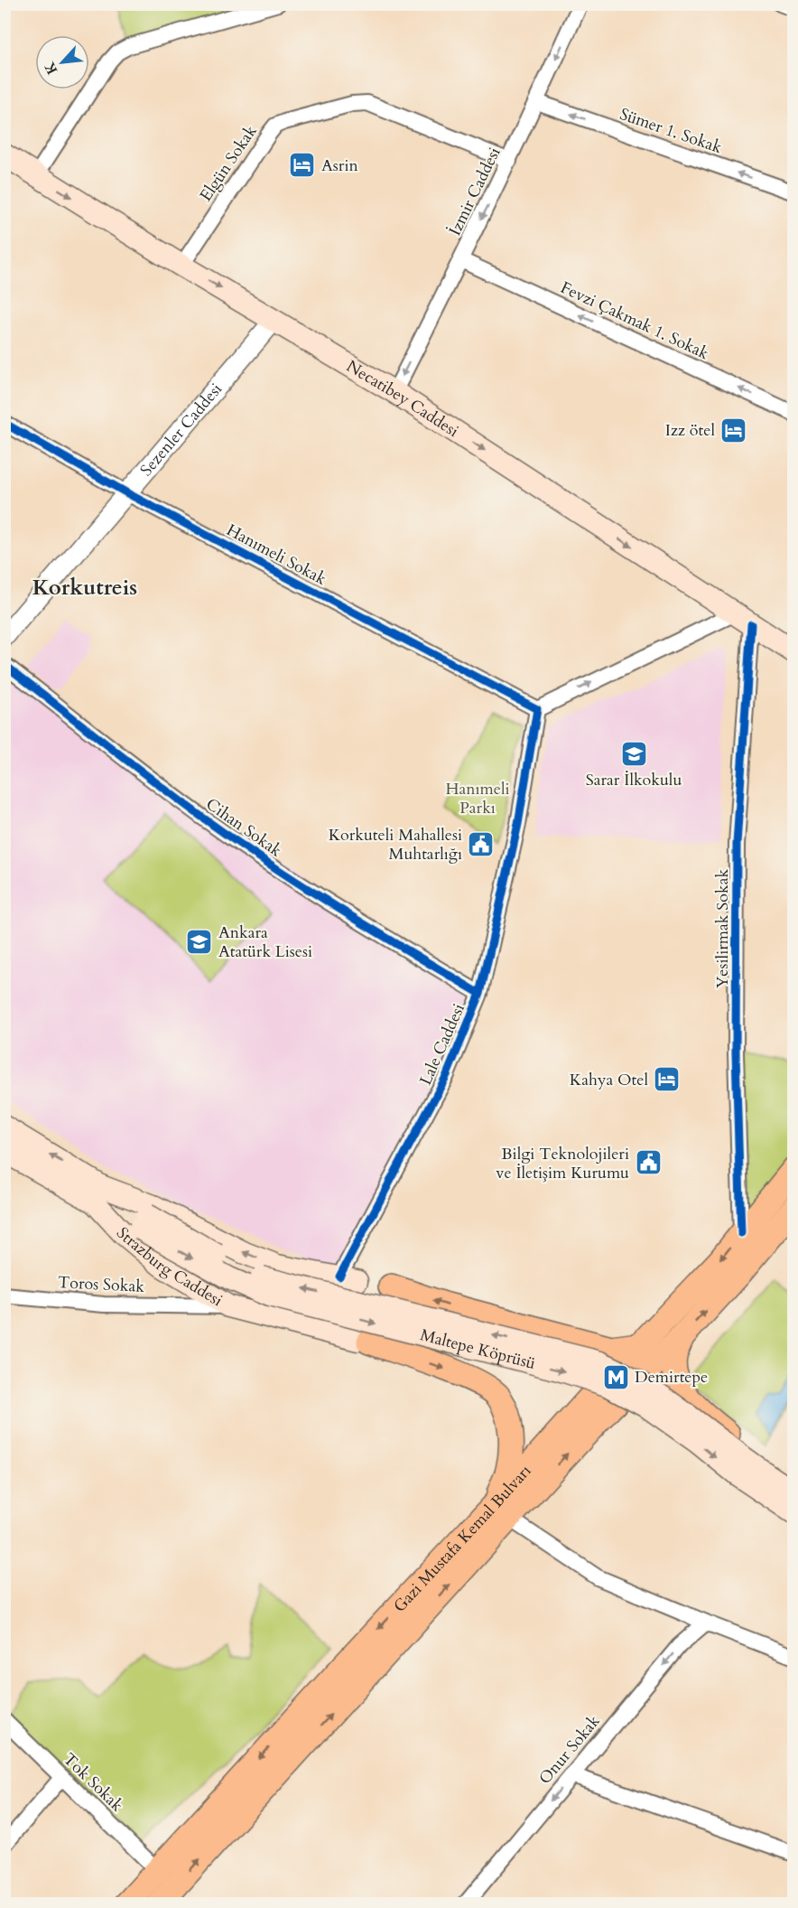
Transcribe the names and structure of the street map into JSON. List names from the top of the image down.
{
  "streets": {
    "main road": [
      "Necatibey Caddesi",
      "Strazburg Caddesi",
      "Maltepe Köprüsü",
      "Gazi Mustafa Kemal Bulvarı"
    ],
    "street": [
      "Sümer 1. Sokak",
      "Elgün Sokak",
      "İzmir Caddesi",
      "Fevzi Çakmak 1. Sokak",
      "Sezenler Caddesi",
      "Hanımeli Sokak",
      "Cihan Sokak",
      "Yesilirmak Sokak",
      "Lale Caddesi",
      "Toros Sokak",
      "Onur Sokak",
      "Tok Sokak"
    ]
  },
  "crossings": [
    ["Sümer 1. Sokak", "İzmir Caddesi"],
    ["Elgün Sokak", "İzmir Caddesi"],
    ["Elgün Sokak", "Necatibey Caddesi"],
    ["İzmir Caddesi", "Fevzi Çakmak 1. Sokak"],
    ["İzmir Caddesi", "Necatibey Caddesi"],
    ["Necatibey Caddesi", "Sezenler Caddesi"],
    ["Necatibey Caddesi", "Yesilirmak Sokak"],
    ["Sezenler Caddesi", "Hanımeli Sokak"],
    ["Hanımeli Sokak", "Lale Caddesi"],
    ["Cihan Sokak", "Lale Caddesi"],
    ["Yesilirmak Sokak", "Gazi Mustafa Kemal Bulvarı"],
    ["Lale Caddesi", "Strazburg Caddesi"],
    ["Strazburg Caddesi", "Toros Sokak"],
    ["Gazi Mustafa Kemal Bulvarı", "Tok Sokak"]
  ],
  "one_way": [
    "Sümer 1. Sokak",
    "İzmir Caddesi",
    "Fevzi Çakmak 1. Sokak",
    "Necatibey Caddesi",
    "Onur Sokak"
  ],
  "districts": ["Korkutreis"],
  "parks": ["Hanımeli Parkı"],
  "places": {
    "hotel": ["Asrin", "Izz ötel", "Kahya Otel"],
    "school or university": ["Sarar İlkokulu", "Ankara Atatürk Lisesi"],
    "public building": ["Korkuteli Mahallesi Muhtarlığı", "Bilgi Teknolojileri ve İletişim Kurumu"],
    "metro station": ["Demirtepe"]
  },
  "north": "bottom left"
}
